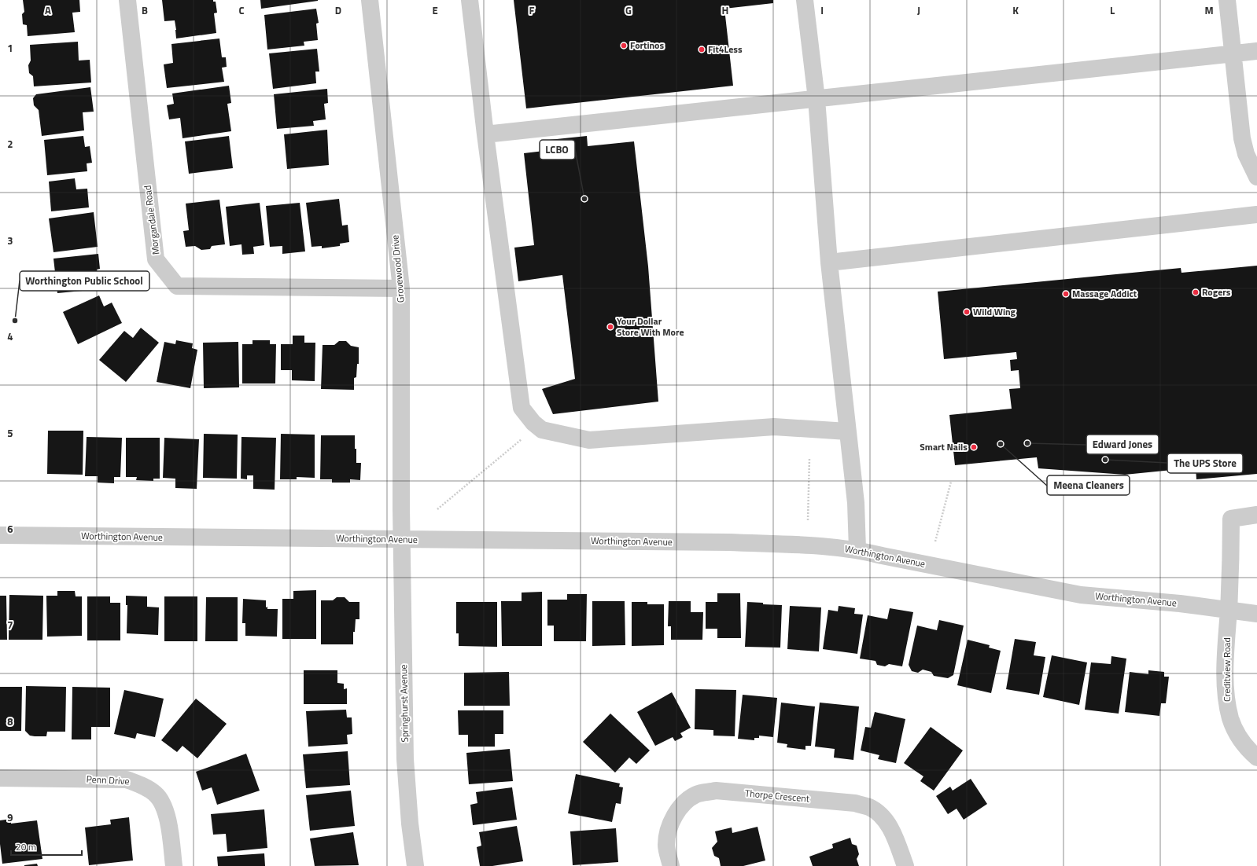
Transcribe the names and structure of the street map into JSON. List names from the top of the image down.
{
  "streets": {
    "street": [
      "Morgandale Road",
      "Grovewood Drive",
      "Worthington Avenue",
      "Creditview Road",
      "Springhurst Avenue",
      "Penn Drive",
      "Thorpe Crescent"
    ]
  },
  "crossings": [
    ["Morgandale Road", "Grovewood Drive"],
    ["Grovewood Drive", "Worthington Avenue"],
    ["Grovewood Drive", "Springhurst Avenue"],
    ["Worthington Avenue", "Creditview Road"],
    ["Worthington Avenue", "Springhurst Avenue"]
  ],
  "places": [
    "Fortinos",
    "Fit4Less",
    "LCBO",
    "Rogers",
    "Massage Addict",
    "Wild Wing",
    "Worthington Public School",
    "Your Dollar Store With More",
    "Edward Jones",
    "Meena Cleaners",
    "Smart Nails",
    "The UPS Store"
  ],
  "scale_bar": "20 m",
  "grid": {
    "columns": [
      "A",
      "B",
      "C",
      "D",
      "E",
      "F",
      "G",
      "H",
      "I",
      "J",
      "K",
      "L",
      "M"
    ],
    "rows": [
      "1",
      "2",
      "3",
      "4",
      "5",
      "6",
      "7",
      "8",
      "9"
    ]
  }
}
